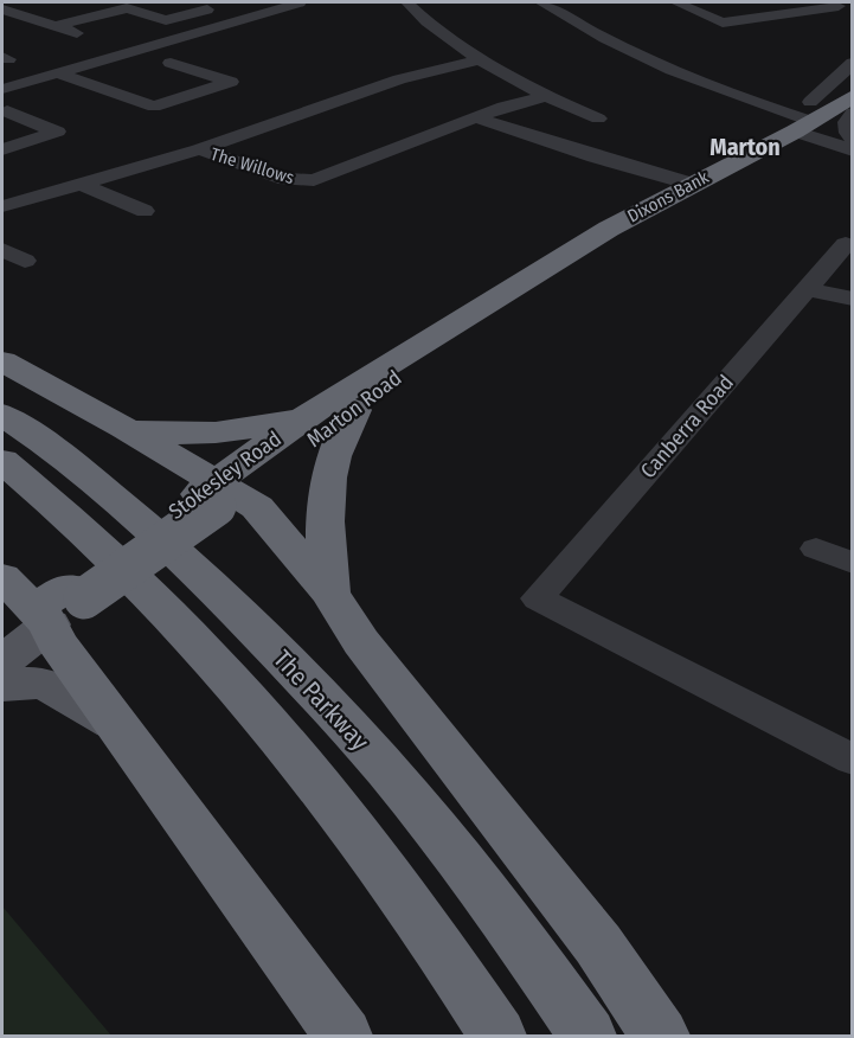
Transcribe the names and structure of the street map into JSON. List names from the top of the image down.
{
  "streets": {
    "highway": [
      "Dixons Bank",
      "Marton Road",
      "Stokesley Road",
      "The Parkway"
    ],
    "street": ["The Willows", "Canberra Road"]
  },
  "crossings": [
    ["Dixons Bank", "Marton Road"],
    ["Marton Road", "Stokesley Road"]
  ],
  "districts": ["Marton"]
}
